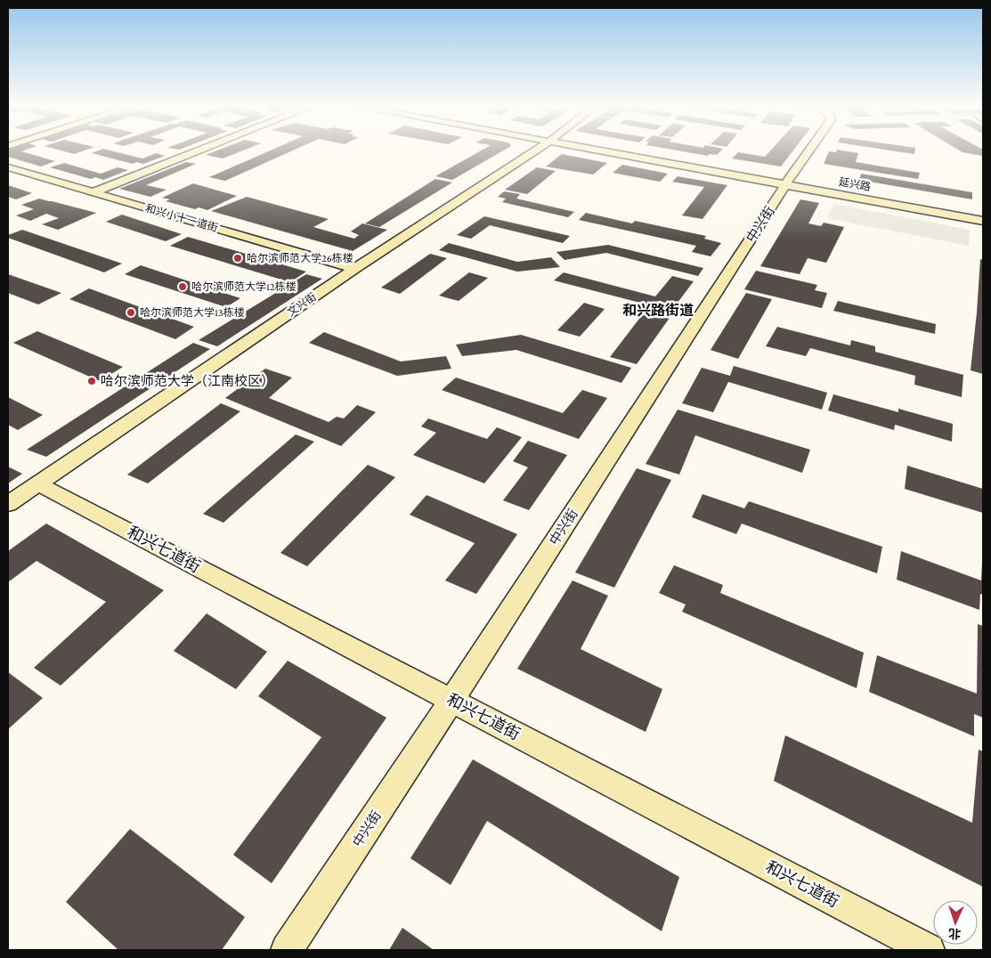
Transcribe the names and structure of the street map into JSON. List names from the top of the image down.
{
  "streets": {
    "street": [
      "延兴路",
      "和兴小十一道街",
      "中兴街",
      "文兴街",
      "和兴七道街"
    ]
  },
  "crossings": [
    ["延兴路", "中兴街"],
    ["和兴小十一道街", "文兴街"],
    ["中兴街", "和兴七道街"],
    ["文兴街", "和兴七道街"]
  ],
  "districts": ["和兴路街道"],
  "places": [
    "哈尔滨师范大学26栋楼",
    "哈尔滨师范大学12栋楼",
    "哈尔滨师范大学13栋楼",
    "哈尔滨师范大学（江南校区）"
  ],
  "north": "bottom"
}
